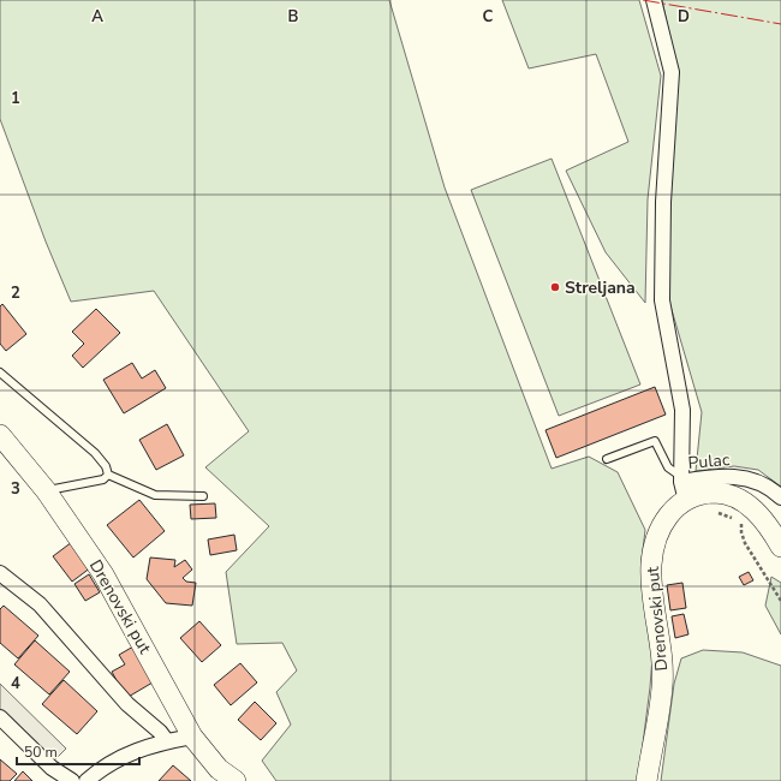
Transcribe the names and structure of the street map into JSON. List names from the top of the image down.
{
  "streets": {
    "main road": ["Drenovski put"],
    "street": ["Pulac"]
  },
  "crossings": [
    ["Pulac", "Drenovski put"]
  ],
  "places": ["Streljana"],
  "scale_bar": "50 m",
  "grid": {
    "columns": [
      "A",
      "B",
      "C",
      "D"
    ],
    "rows": [
      "1",
      "2",
      "3",
      "4"
    ]
  }
}
